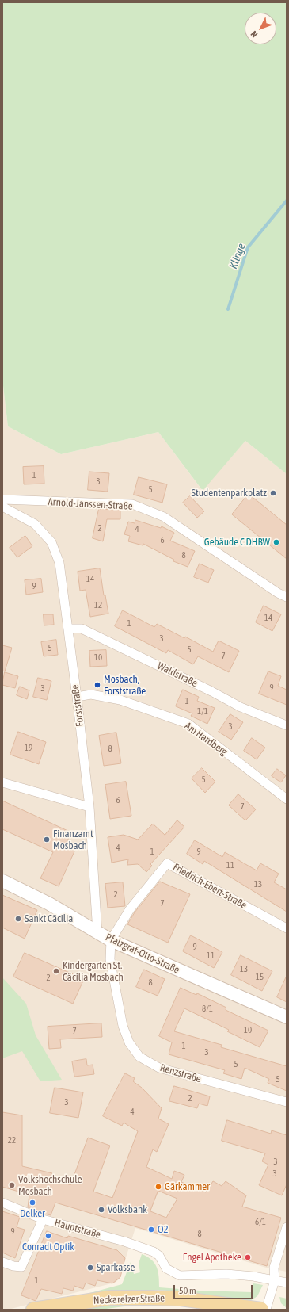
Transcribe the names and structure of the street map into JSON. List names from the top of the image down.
{
  "streets": {
    "main road": ["Neckarelzer Straße"],
    "street": [
      "Arnold-Janssen-Straße",
      "Waldstraße",
      "Forststraße",
      "Am Hardberg",
      "Friedrich-Ebert-Straße",
      "Pfalzgraf-Otto-Straße",
      "Renzstraße",
      "Hauptstraße"
    ]
  },
  "crossings": [
    ["Waldstraße", "Forststraße"],
    ["Forststraße", "Am Hardberg"],
    ["Forststraße", "Pfalzgraf-Otto-Straße"],
    ["Friedrich-Ebert-Straße", "Pfalzgraf-Otto-Straße"],
    ["Friedrich-Ebert-Straße", "Renzstraße"],
    ["Pfalzgraf-Otto-Straße", "Renzstraße"]
  ],
  "water": ["Klinge"],
  "places": [
    "Studentenparkplatz",
    "Gebäude C DHBW",
    "Mosbach, Forststraße",
    "Finanzamt Mosbach",
    "Sankt Cäcilia",
    "Kindergarten St. Cäcilia Mosbach",
    "Volkshochschule Mosbach",
    "Gärkammer",
    "Delker",
    "Volksbank",
    "O2",
    "Conradt Optik",
    "Engel Apotheke",
    "Sparkasse"
  ],
  "house_numbers": [
    "1",
    "3",
    "5",
    "2",
    "4",
    "6",
    "8",
    "14",
    "9",
    "12",
    "14",
    "1",
    "3",
    "5",
    "5",
    "7",
    "10",
    "9",
    "3",
    "1",
    "1/1",
    "3",
    "19",
    "8",
    "5",
    "6",
    "7",
    "4",
    "1",
    "9",
    "11",
    "13",
    "2",
    "7",
    "9",
    "11",
    "13",
    "15",
    "2",
    "8",
    "8/1",
    "10",
    "7",
    "1",
    "3",
    "5",
    "5",
    "2",
    "3",
    "4",
    "22",
    "3",
    "3",
    "6/1",
    "9",
    "8",
    "1"
  ],
  "scale_bar": "50 m",
  "north": "bottom left"
}
